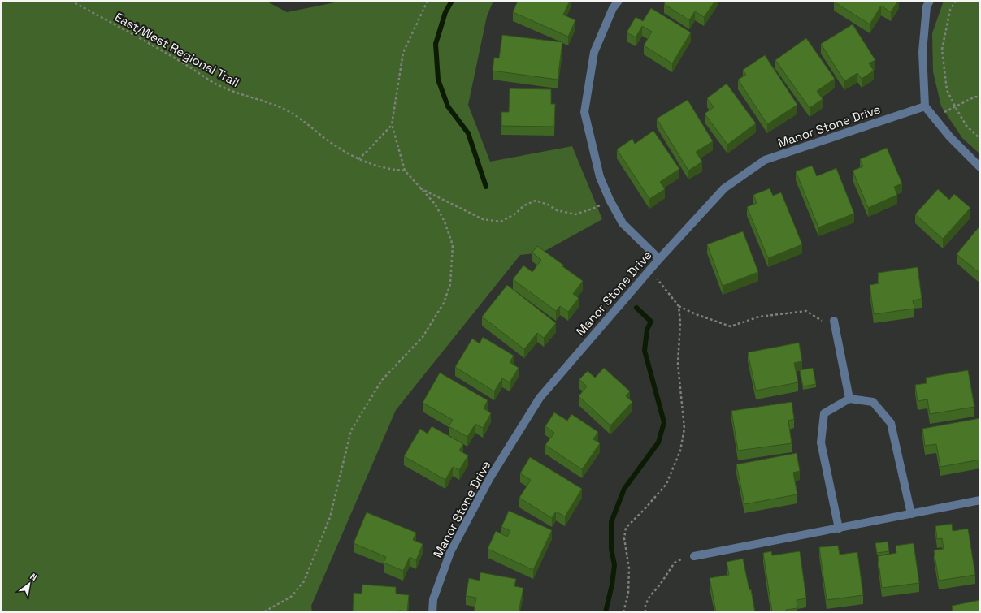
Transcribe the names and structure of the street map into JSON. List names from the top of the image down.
{
  "streets": {
    "street": ["Manor Stone Drive"],
    "path": ["East/West Regional Trail"]
  },
  "north": "top right"
}
